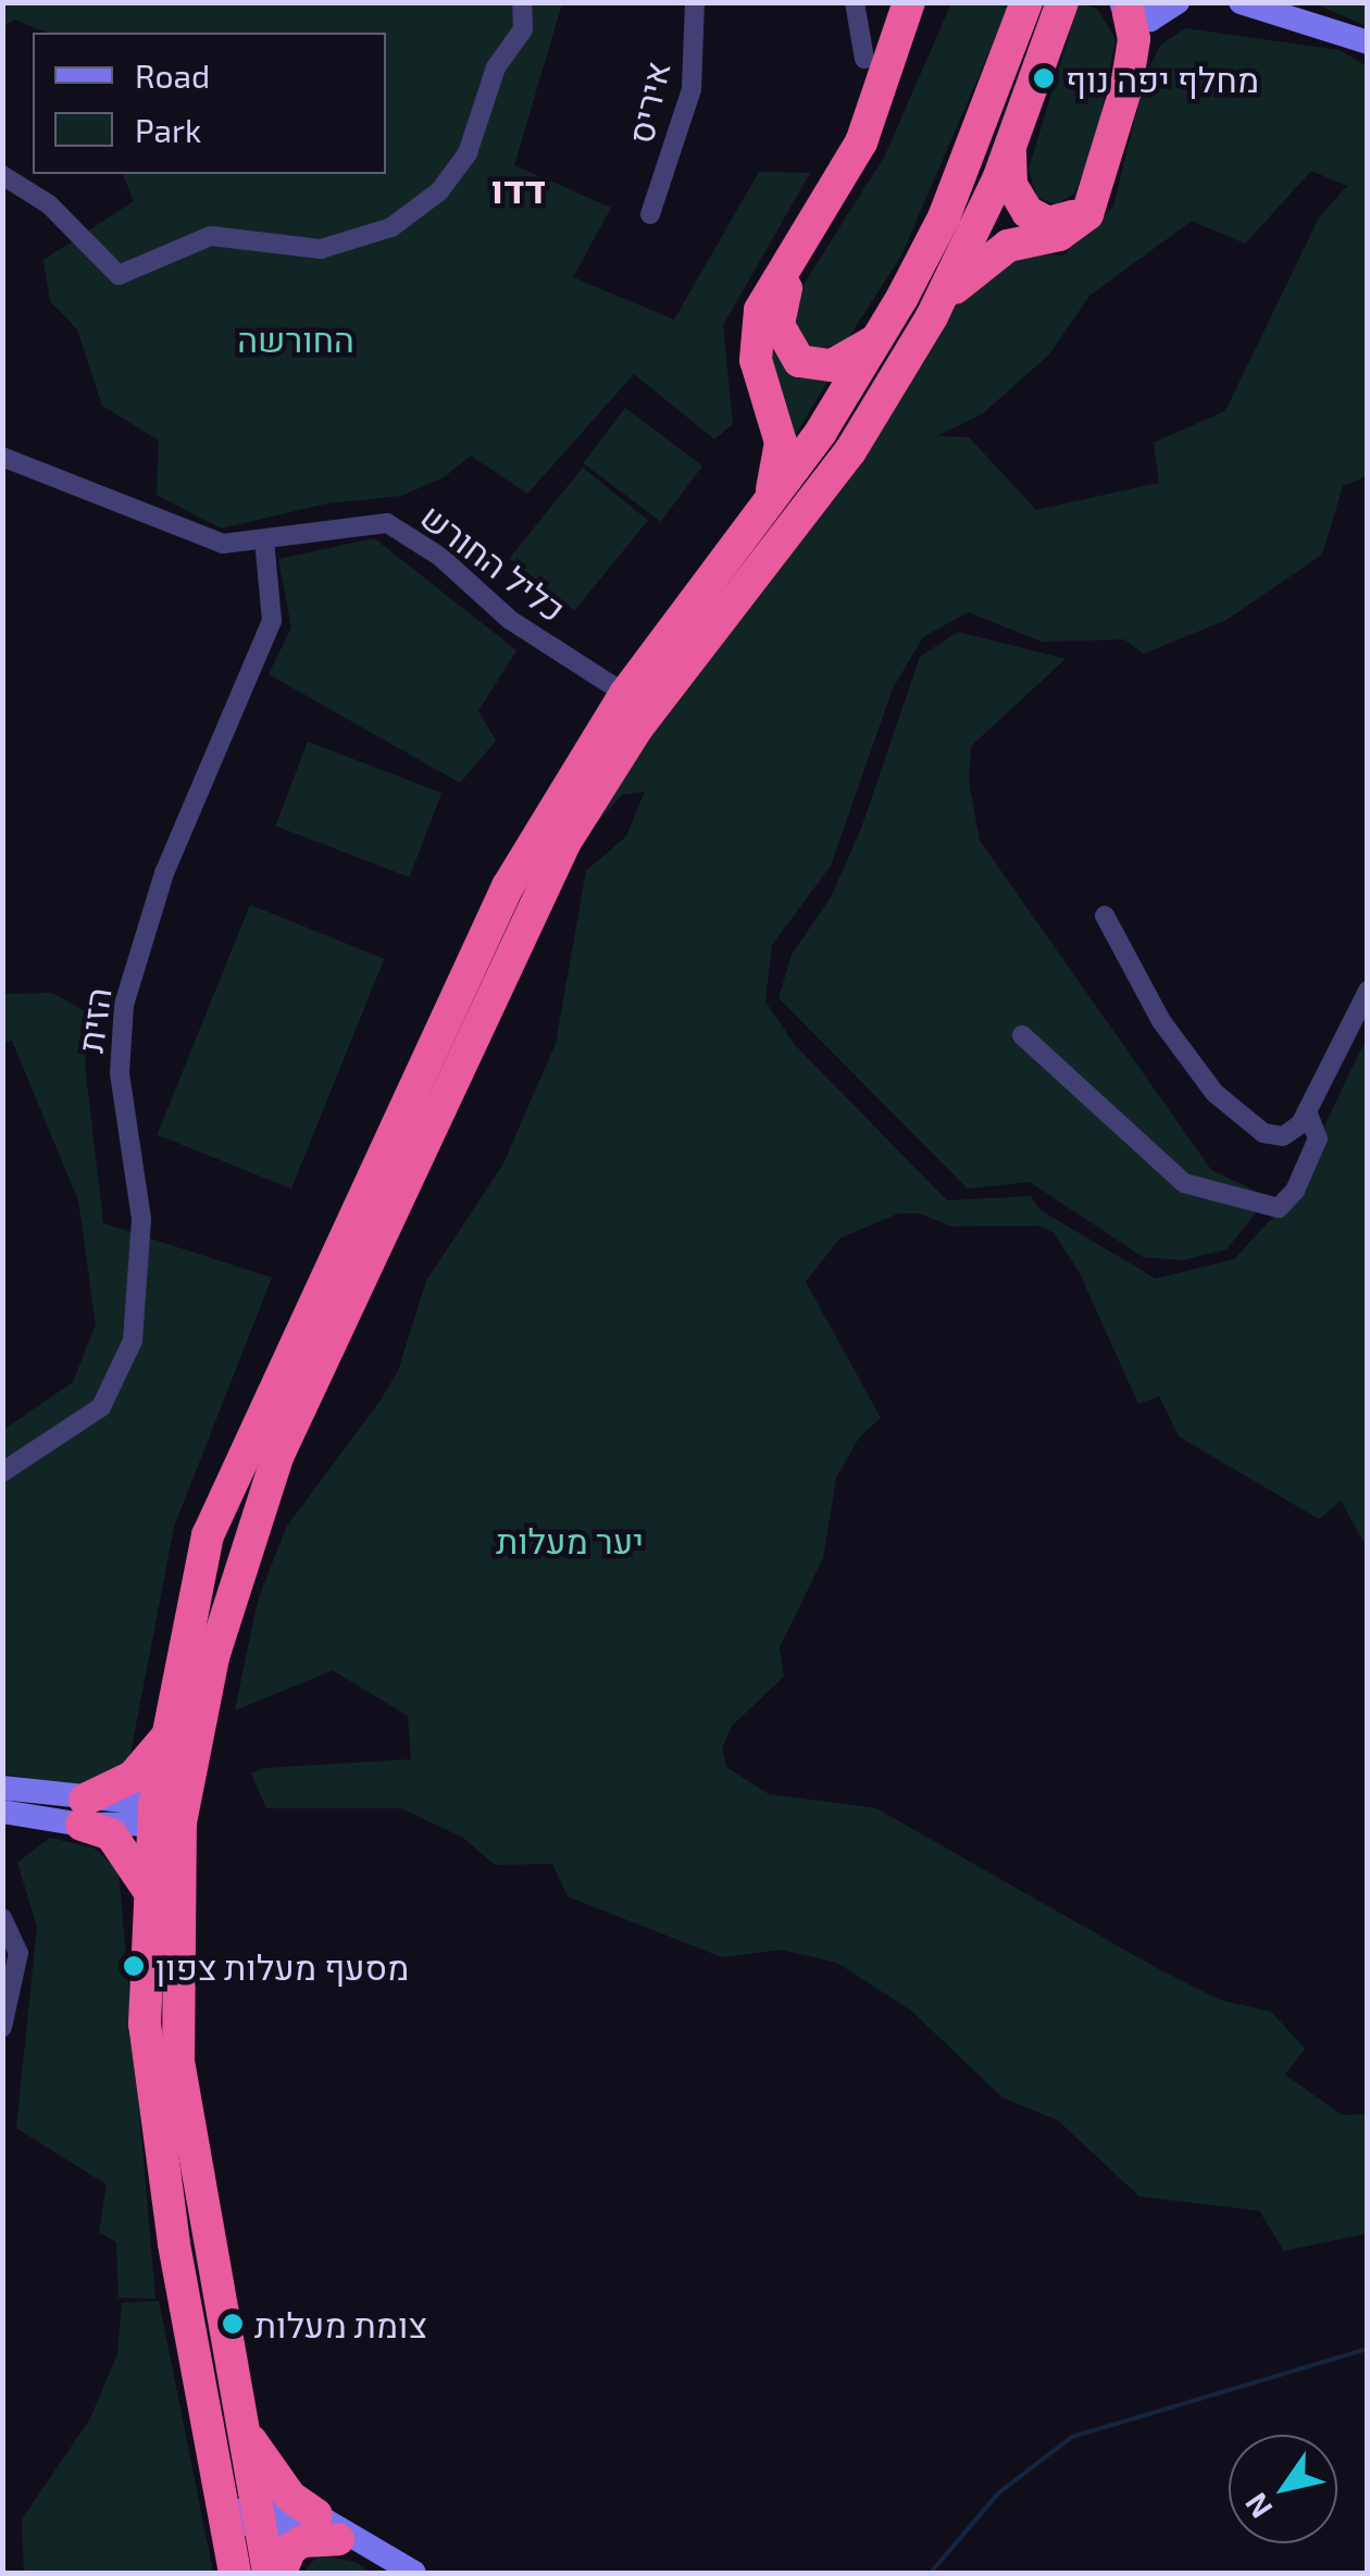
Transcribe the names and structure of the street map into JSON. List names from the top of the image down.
{
  "streets": {
    "street": ["איריס", "כליל החורש", "הזית"]
  },
  "crossings": [
    ["כליל החורש", "הזית"]
  ],
  "districts": ["דדו"],
  "parks": ["החורשה", "יער מעלות"],
  "places": ["מחלף יפה נוף", "מסעף מעלות צפון", "צומת מעלות"],
  "legend": ["Road", "Park"],
  "north": "bottom left"
}
